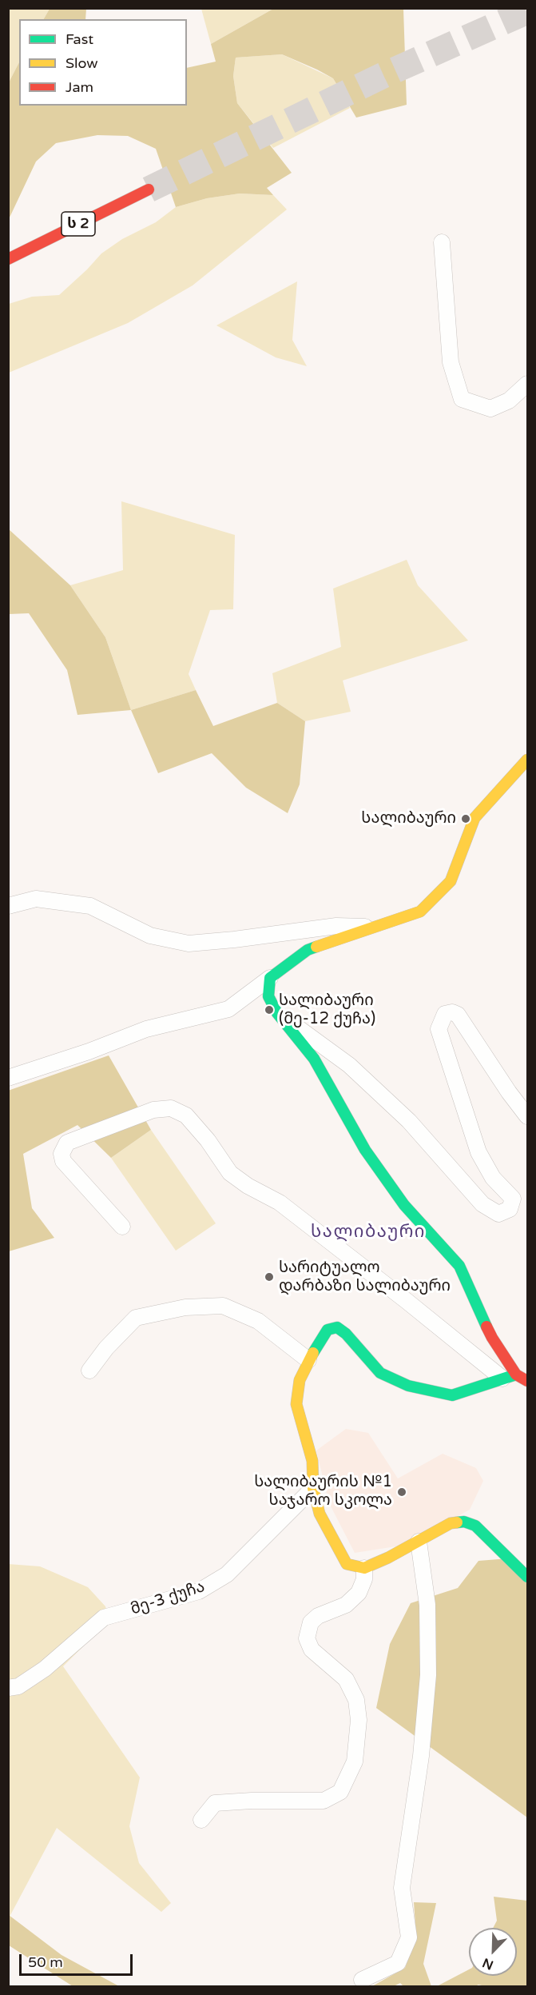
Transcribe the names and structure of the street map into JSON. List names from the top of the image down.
{
  "streets": {
    "main road": ["ს 2"],
    "street": ["მე-3 ქუჩა"]
  },
  "districts": ["სალიბაური"],
  "places": [
    "სალიბაური",
    "სალიბაური (მე-12 ქუჩა)",
    "სარიტუალო დარბაზი სალიბაური",
    "სალიბაურის №1 საჯარო სკოლა"
  ],
  "legend": ["Fast", "Slow", "Jam"],
  "scale_bar": "50 m",
  "north": "bottom left"
}
